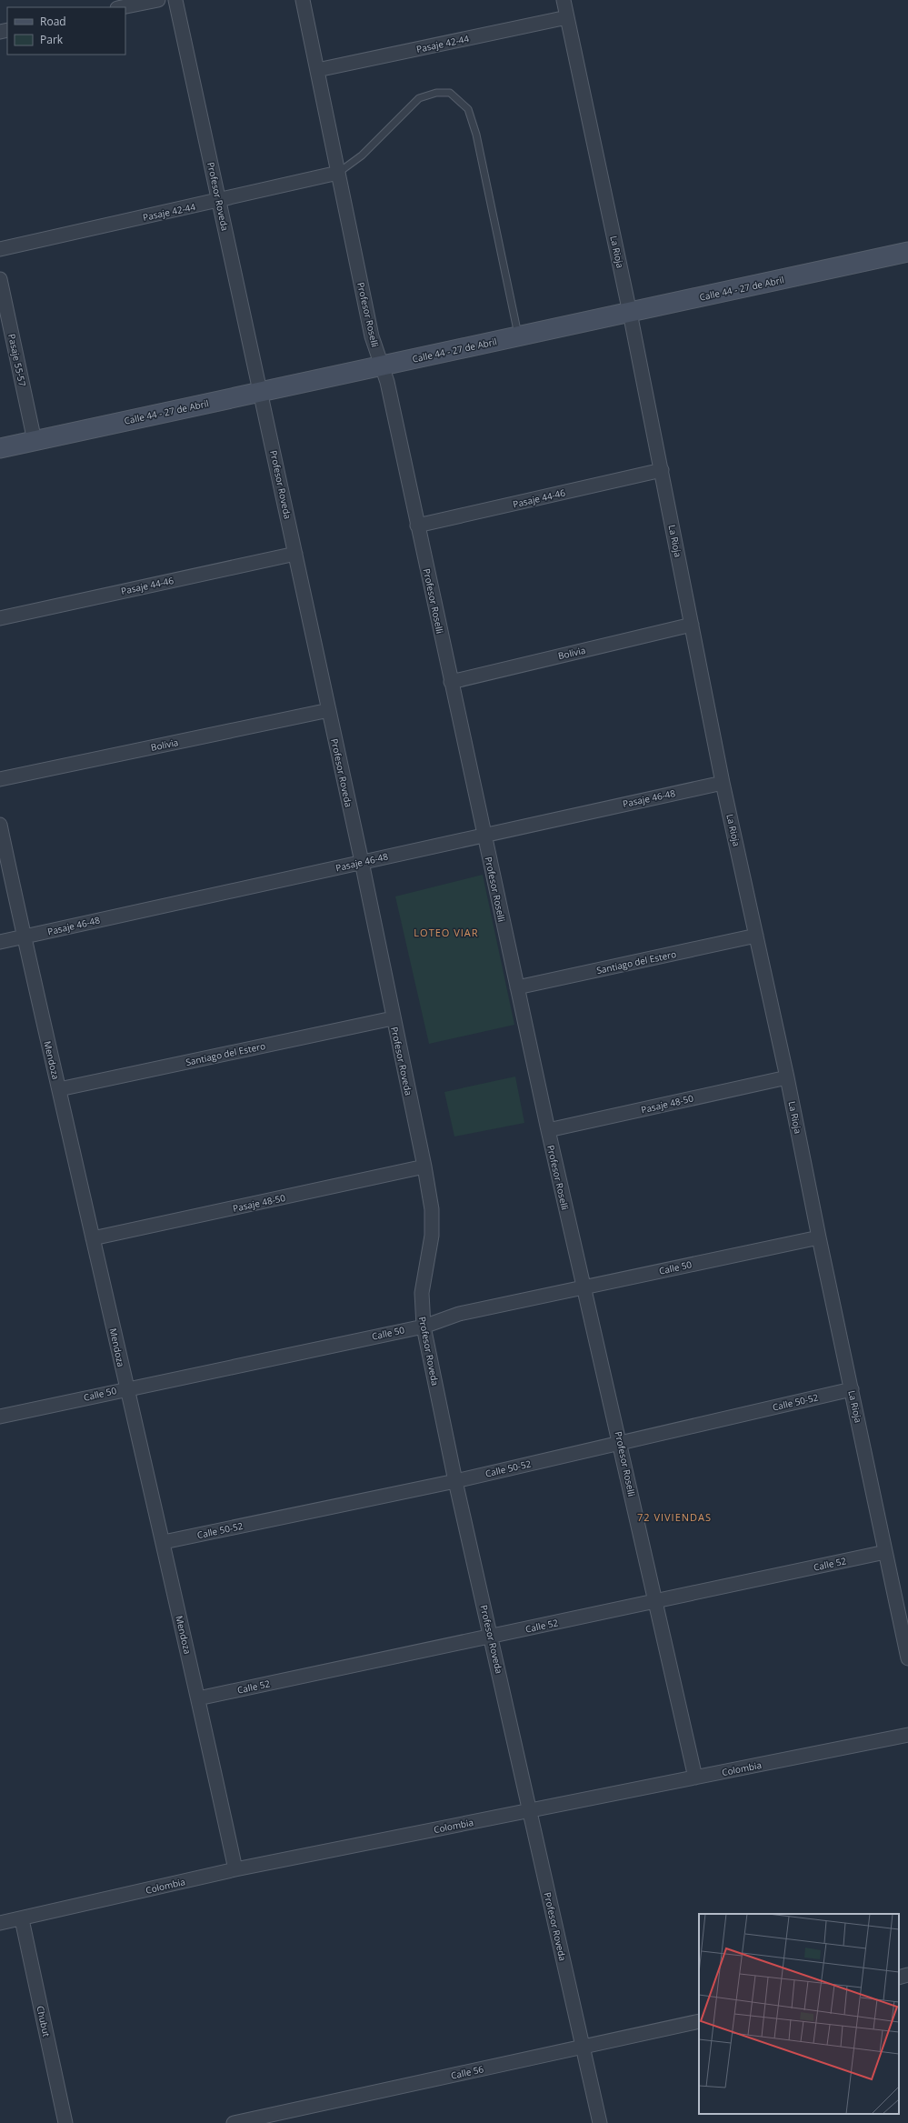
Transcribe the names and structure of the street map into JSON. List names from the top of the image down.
{
  "streets": {
    "street": [
      "Pasaje 42-44",
      "Profesor Roveda",
      "La Rioja",
      "Calle 44 - 27 de Abril",
      "Profesor Roselli",
      "Pasaje 55-57",
      "Pasaje 44-46",
      "Bolivia",
      "Pasaje 46-48",
      "Santiago del Estero",
      "Mendoza",
      "Pasaje 48-50",
      "Calle 50",
      "Calle 50-52",
      "Calle 52",
      "Colombia",
      "Chubut",
      "Calle 56"
    ]
  },
  "crossings": [
    ["Pasaje 42-44", "Profesor Roveda"],
    ["Pasaje 42-44", "La Rioja"],
    ["Pasaje 42-44", "Profesor Roselli"],
    ["Profesor Roveda", "Calle 44 - 27 de Abril"],
    ["Profesor Roveda", "Pasaje 44-46"],
    ["Profesor Roveda", "Bolivia"],
    ["Profesor Roveda", "Pasaje 46-48"],
    ["Profesor Roveda", "Santiago del Estero"],
    ["Profesor Roveda", "Pasaje 48-50"],
    ["Profesor Roveda", "Calle 50"],
    ["Profesor Roveda", "Calle 50-52"],
    ["Profesor Roveda", "Calle 52"],
    ["Profesor Roveda", "Colombia"],
    ["Profesor Roveda", "Calle 56"],
    ["La Rioja", "Calle 44 - 27 de Abril"],
    ["La Rioja", "Pasaje 44-46"],
    ["La Rioja", "Bolivia"],
    ["La Rioja", "Pasaje 46-48"],
    ["La Rioja", "Santiago del Estero"],
    ["La Rioja", "Pasaje 48-50"],
    ["La Rioja", "Calle 50"],
    ["La Rioja", "Calle 50-52"],
    ["La Rioja", "Calle 52"],
    ["Calle 44 - 27 de Abril", "Profesor Roselli"],
    ["Calle 44 - 27 de Abril", "Pasaje 55-57"],
    ["Profesor Roselli", "Pasaje 44-46"],
    ["Profesor Roselli", "Bolivia"],
    ["Profesor Roselli", "Pasaje 46-48"],
    ["Profesor Roselli", "Santiago del Estero"],
    ["Profesor Roselli", "Pasaje 48-50"],
    ["Profesor Roselli", "Calle 50"],
    ["Profesor Roselli", "Calle 50-52"],
    ["Profesor Roselli", "Calle 52"],
    ["Profesor Roselli", "Colombia"],
    ["Pasaje 46-48", "Mendoza"],
    ["Santiago del Estero", "Mendoza"],
    ["Mendoza", "Pasaje 48-50"],
    ["Mendoza", "Calle 50"],
    ["Mendoza", "Calle 50-52"],
    ["Mendoza", "Calle 52"],
    ["Mendoza", "Colombia"],
    ["Colombia", "Chubut"]
  ],
  "districts": ["LOTEO VIAR", "72 VIVIENDAS"],
  "legend": ["Road", "Park"]
}
